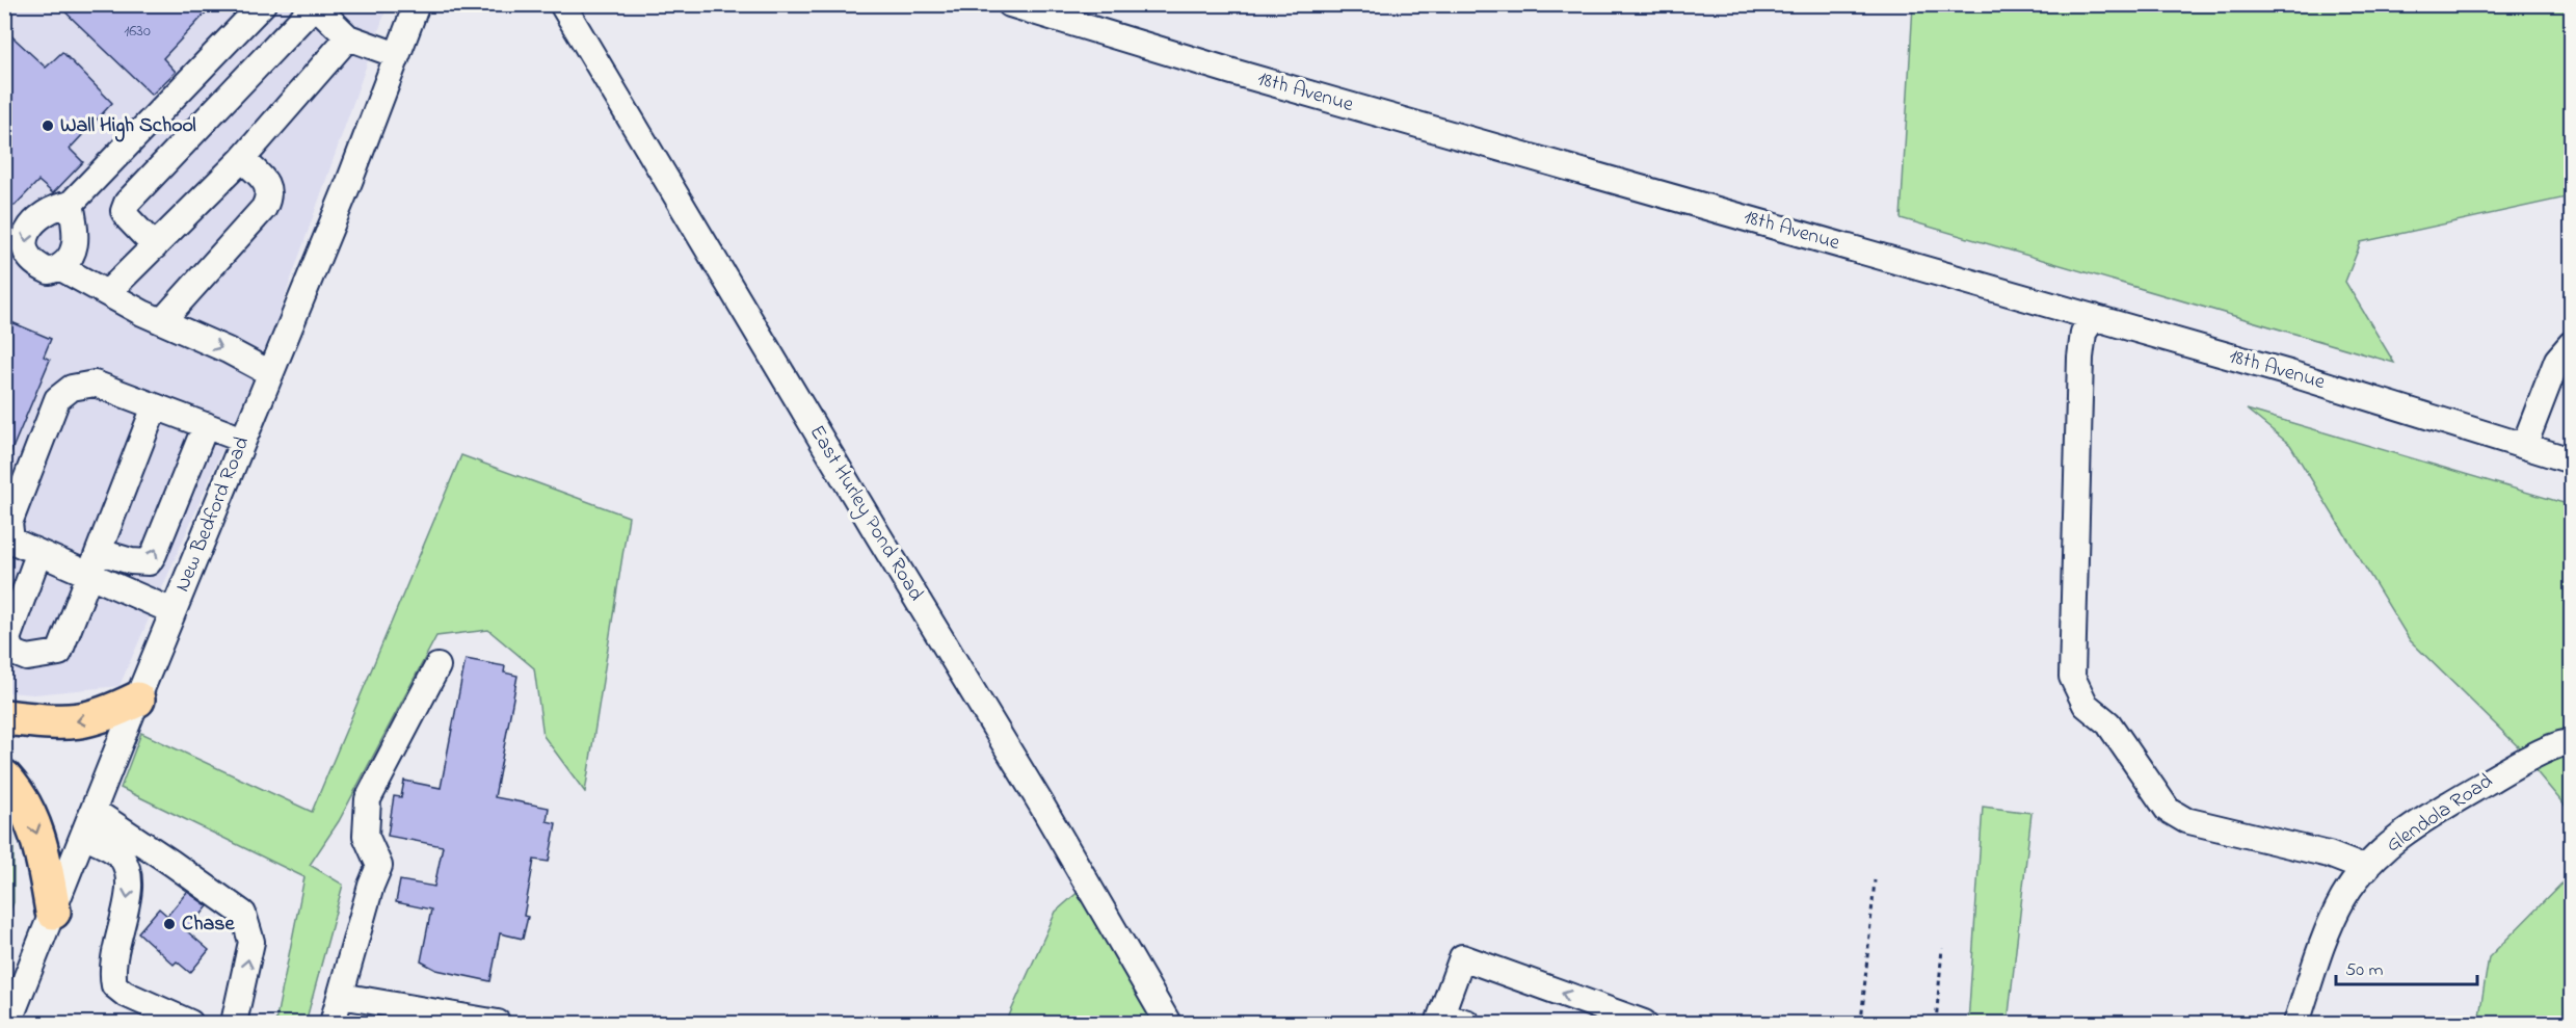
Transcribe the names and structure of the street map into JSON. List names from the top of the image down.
{
  "streets": {
    "street": [
      "18th Avenue",
      "East Hurley Pond Road",
      "New Bedford Road",
      "Glendola Road"
    ]
  },
  "places": ["Wall High School", "Chase"],
  "house_numbers": ["1630"],
  "scale_bar": "50 m"
}
